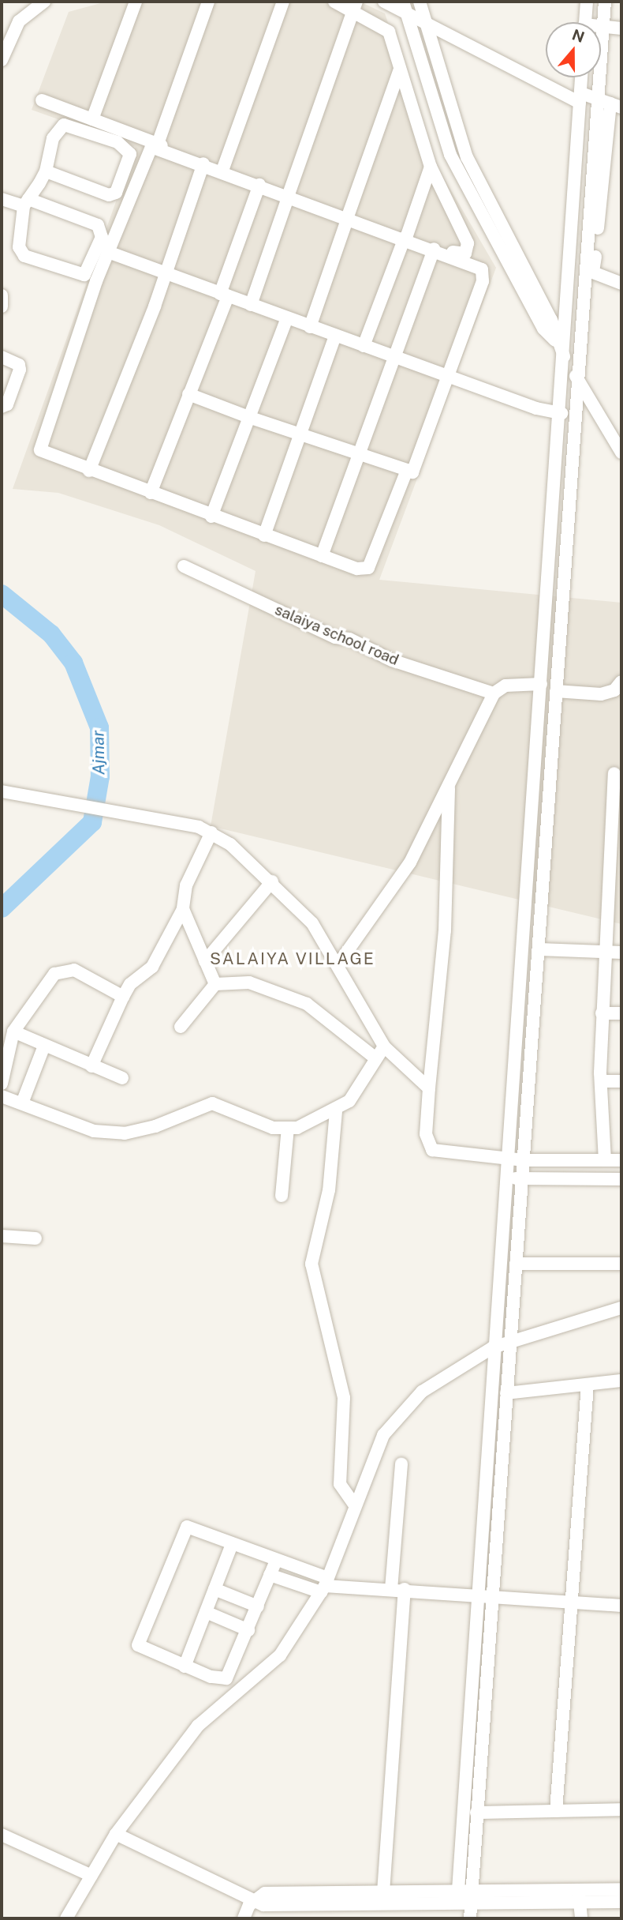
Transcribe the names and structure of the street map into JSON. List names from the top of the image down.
{
  "streets": {
    "street": ["salaiya school road"]
  },
  "districts": ["SALAIYA VILLAGE"],
  "water": ["Ajmar"],
  "north": "top"
}
